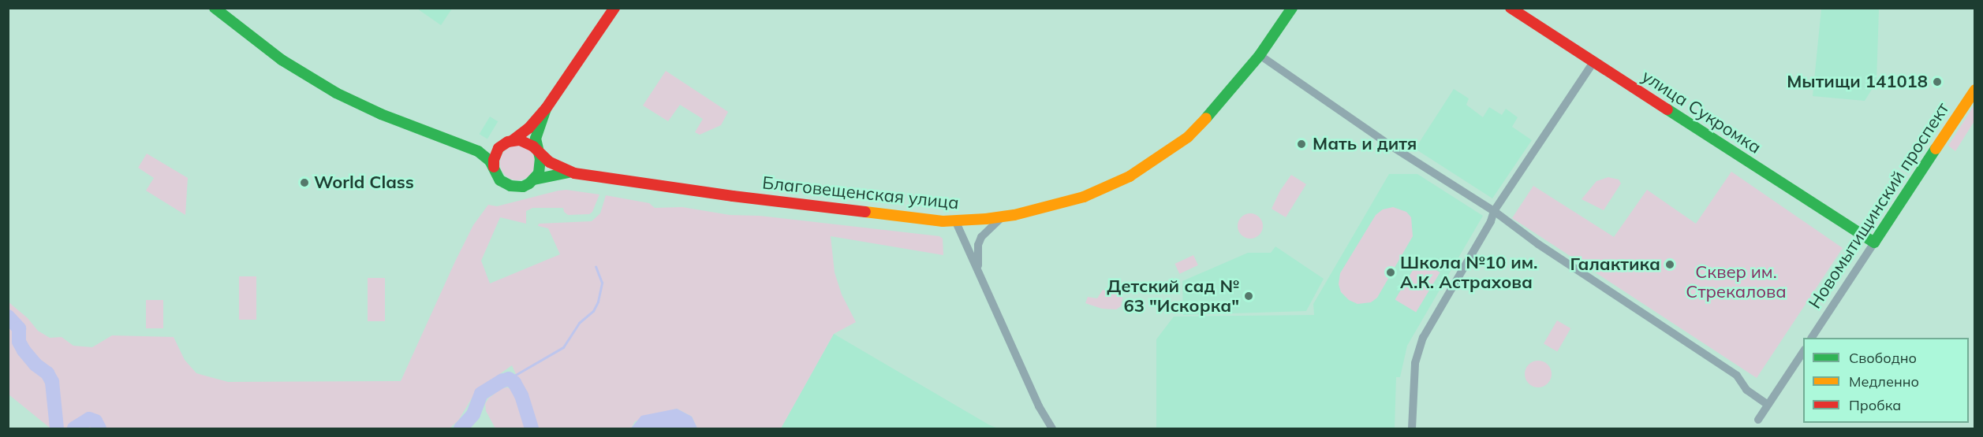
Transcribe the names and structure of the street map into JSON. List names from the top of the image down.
{
  "streets": {
    "street": ["улица Сукромка", "Благовещенская улица", "Новомытищинский проспект"]
  },
  "crossings": [
    ["улица Сукромка", "Новомытищинский проспект"]
  ],
  "parks": ["Сквер им. Стрекалова"],
  "places": [
    "Мытищи 141018",
    "Мать и дитя",
    "World Class",
    "Галактика",
    "Школа №10 им. А.К. Астрахова",
    "Детский сад № 63 \"Искорка\""
  ],
  "legend": ["Свободно", "Медленно", "Пробка"]
}
